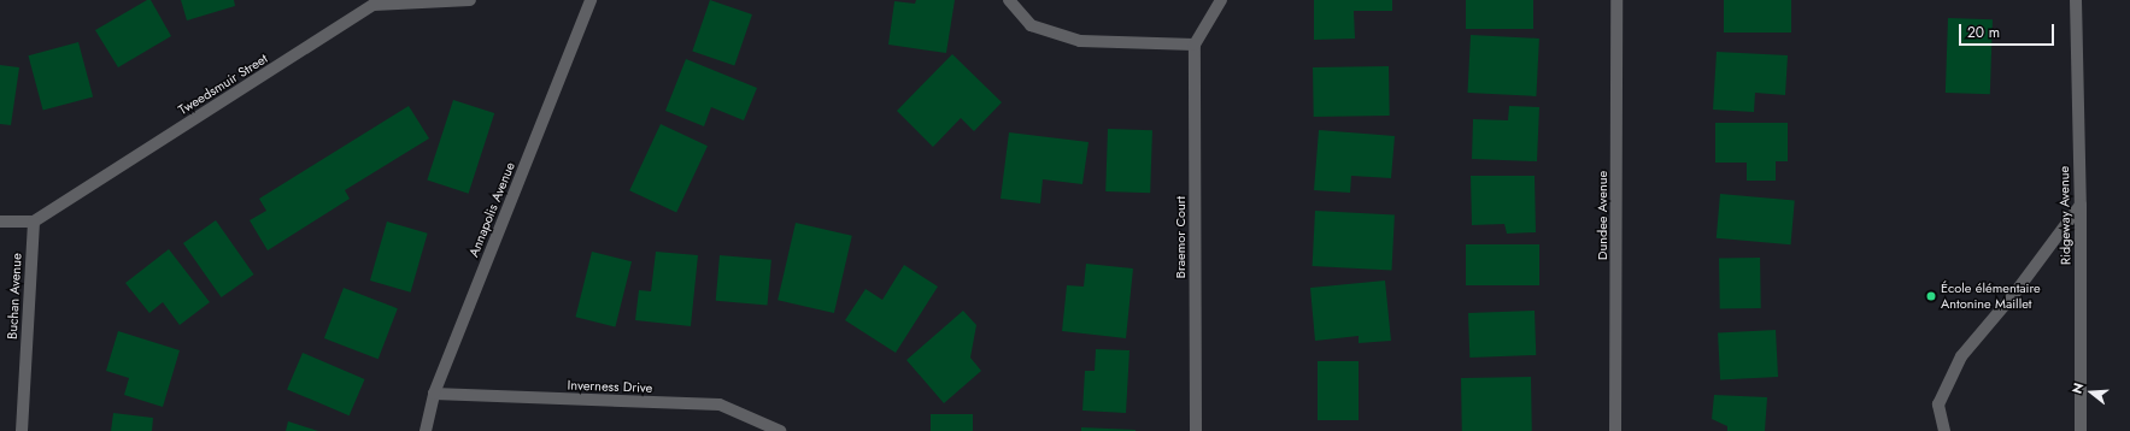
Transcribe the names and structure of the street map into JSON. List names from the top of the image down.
{
  "streets": {
    "street": [
      "Tweedsmuir Street",
      "Annapolis Avenue",
      "Dundee Avenue",
      "Ridgeway Avenue",
      "Braemor Court",
      "Buchan Avenue",
      "Inverness Drive"
    ]
  },
  "crossings": [
    ["Tweedsmuir Street", "Buchan Avenue"],
    ["Annapolis Avenue", "Inverness Drive"]
  ],
  "places": ["École élémentaire Antonine Maillet"],
  "scale_bar": "20 m",
  "north": "left"
}
